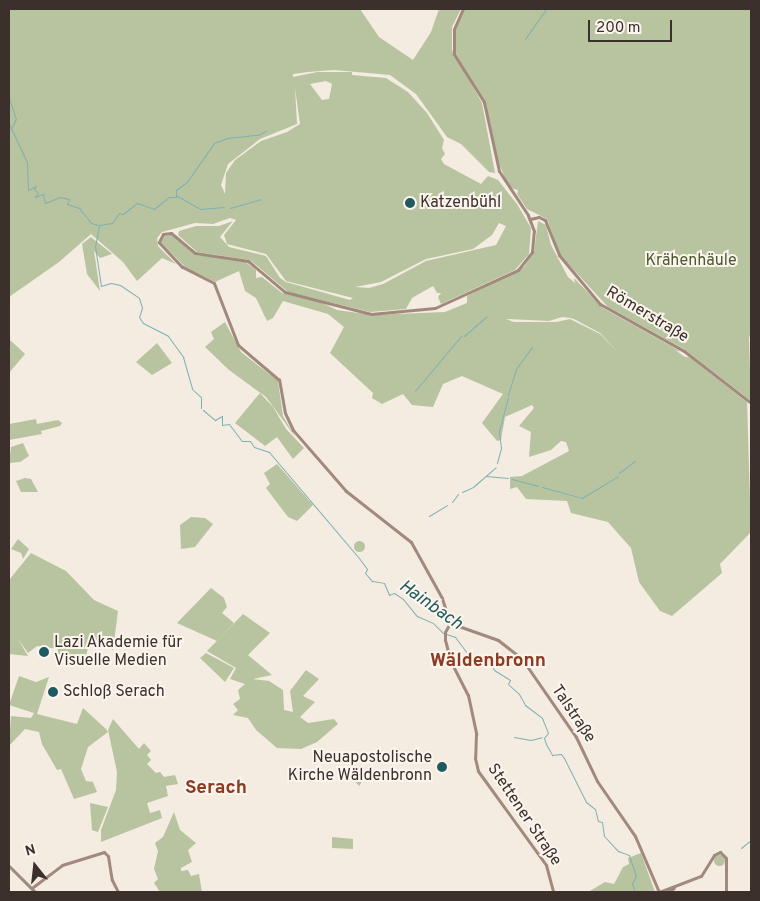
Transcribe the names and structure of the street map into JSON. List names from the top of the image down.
{
  "streets": {
    "main road": ["Römerstraße", "Talstraße", "Stettener Straße"]
  },
  "crossings": [
    ["Talstraße", "Stettener Straße"]
  ],
  "districts": ["Wäldenbronn", "Serach"],
  "water": ["Hainbach"],
  "parks": ["Krähenhäule"],
  "places": [
    "Katzenbühl",
    "Lazi Akademie für Visuelle Medien",
    "Schloß Serach",
    "Neuapostolische Kirche Wäldenbronn"
  ],
  "scale_bar": "200 m",
  "north": "top"
}
